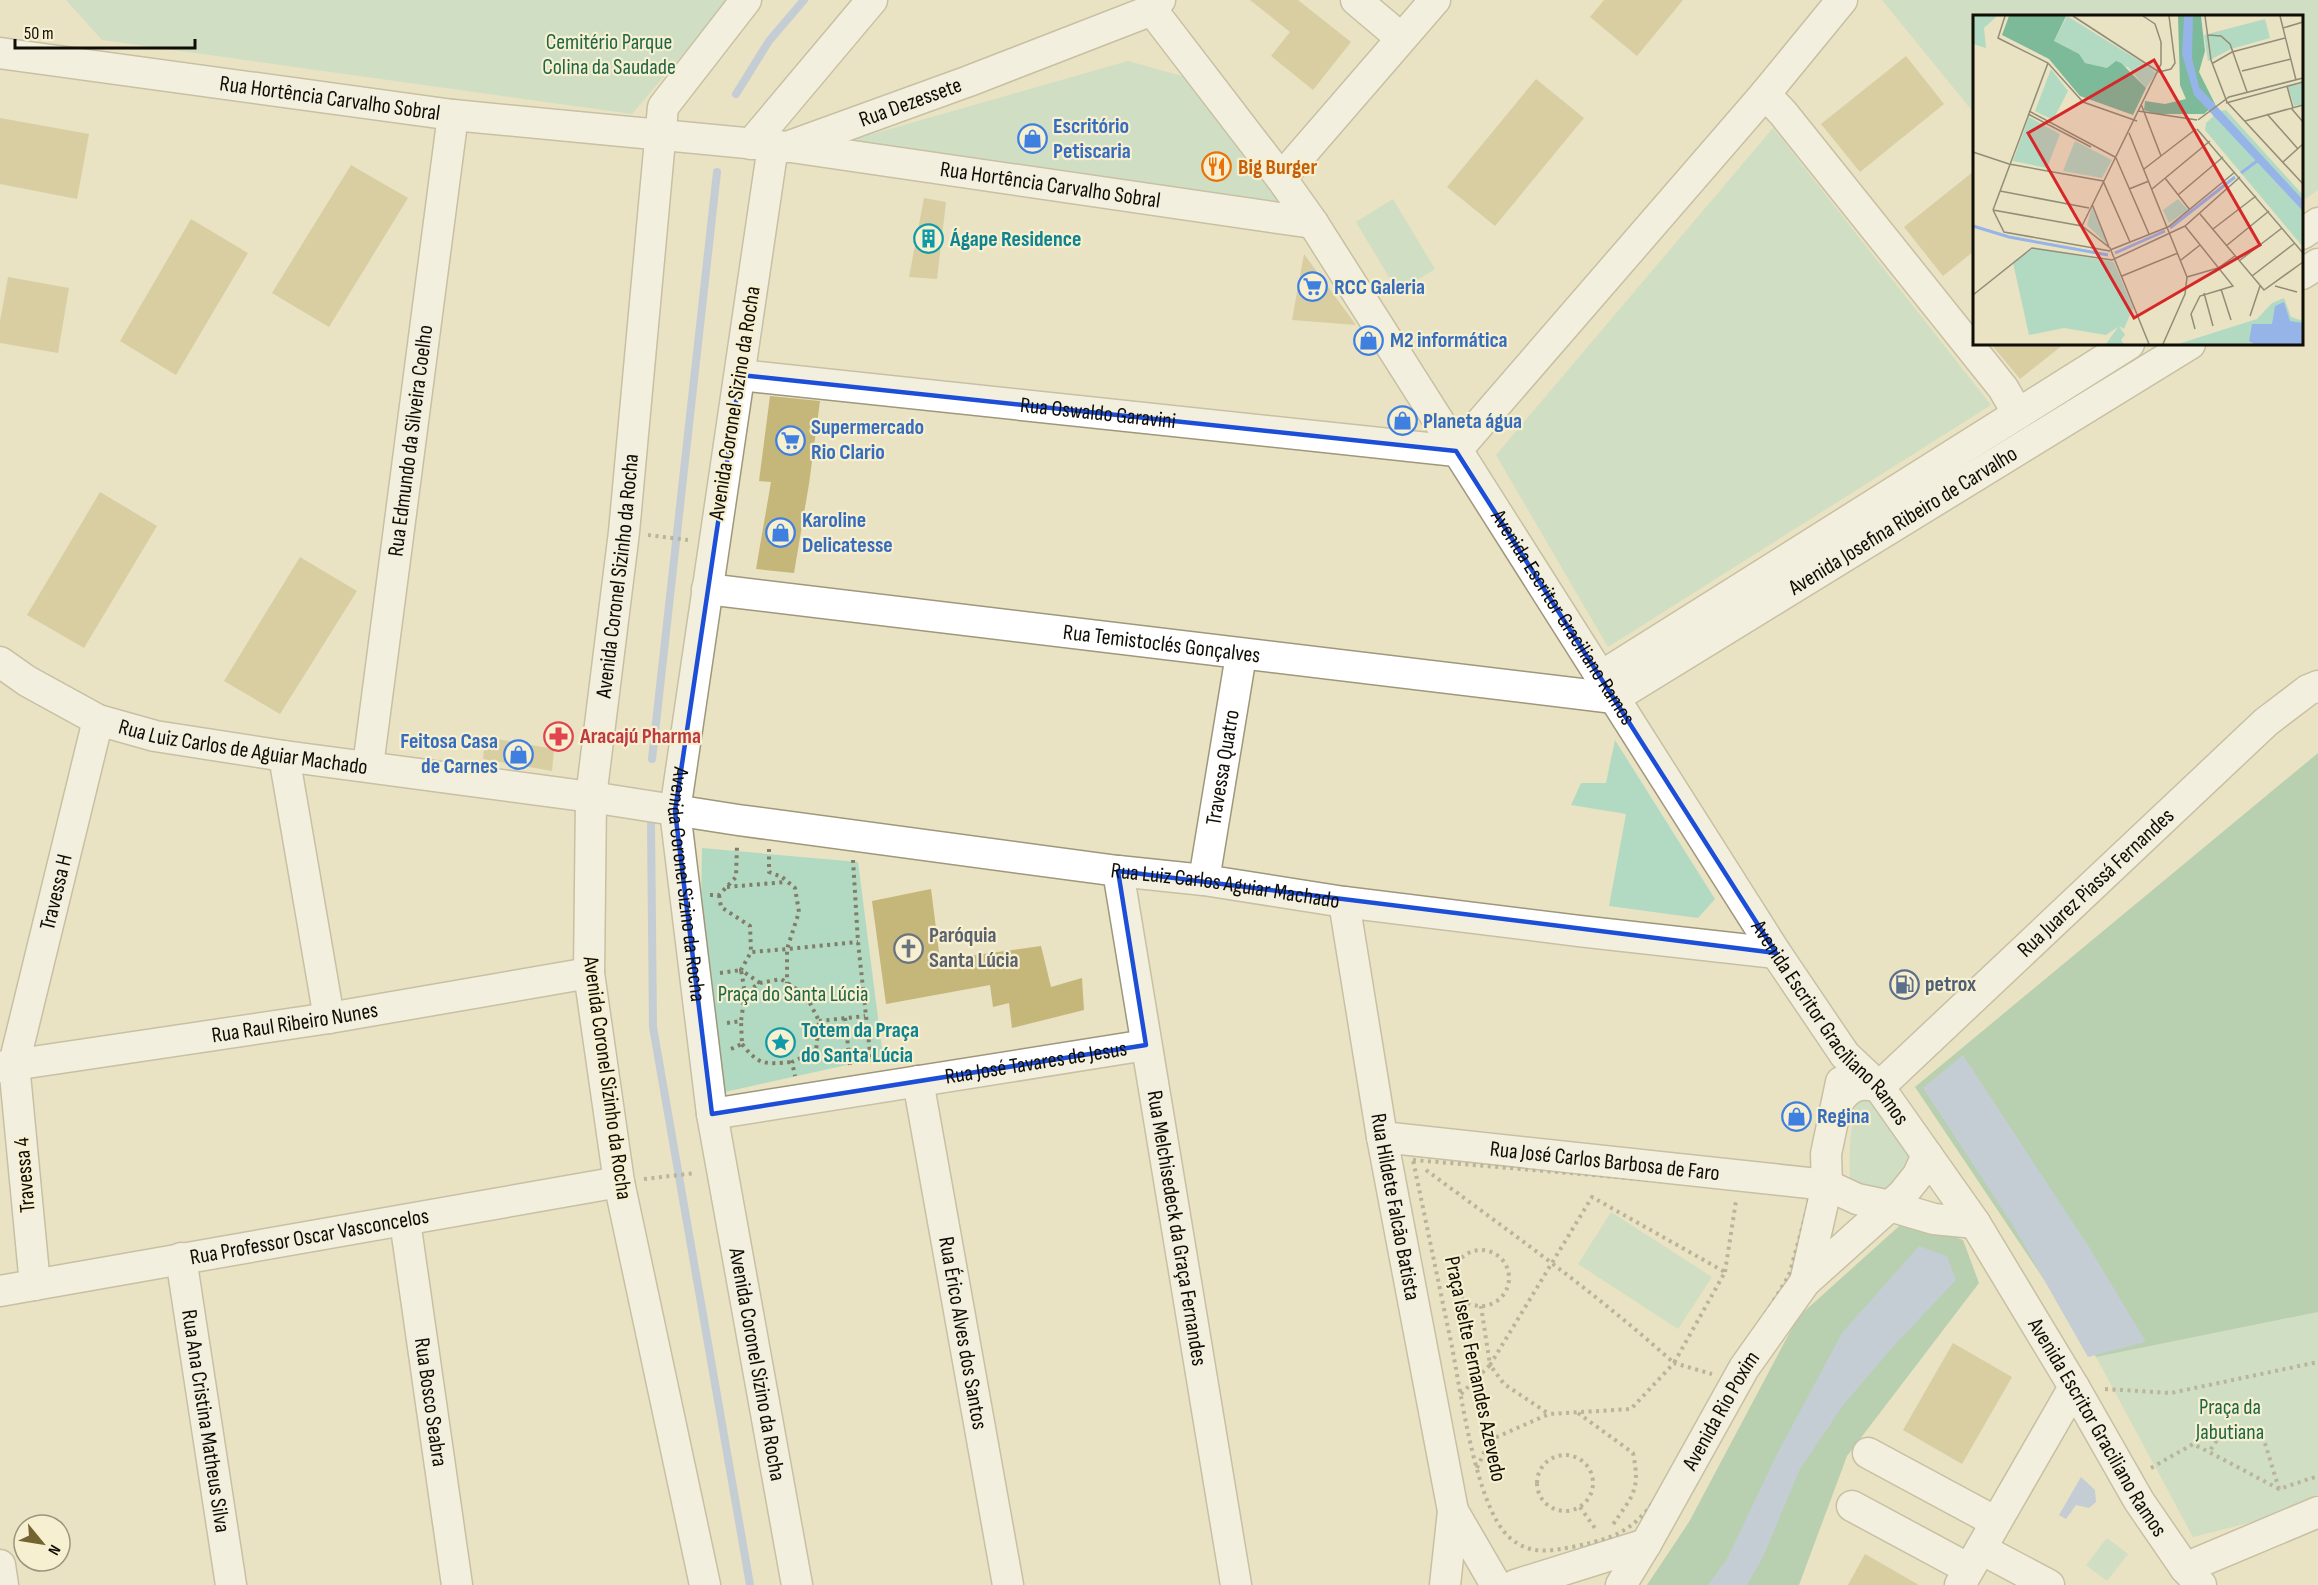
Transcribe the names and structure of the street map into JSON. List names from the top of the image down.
{
  "streets": {
    "street": [
      "Rua Hortência Carvalho Sobral",
      "Rua Dezessete",
      "Avenida Coronel Sizino da Rocha",
      "Rua Oswaldo Garavini",
      "Rua Edmundo da Silveira Coelho",
      "Avenida Josefina Ribeiro de Carvalho",
      "Avenida Coronel Sizinho da Rocha",
      "Avenida Escritor Graciliano Ramos",
      "Rua Temistoclés Gonçalves",
      "Rua Luiz Carlos de Aguiar Machado",
      "Travessa Quatro",
      "Rua Juarez Piassá Fernandes",
      "Rua Luiz Carlos Aguiar Machado",
      "Travessa H",
      "Rua Raul Ribeiro Nunes",
      "Rua José Tavares de Jesus",
      "Rua José Carlos Barbosa de Faro",
      "Travessa 4",
      "Rua Hildete Falcão Batista",
      "Rua Melchisedeck da Graça Fernandes",
      "Rua Professor Oscar Vasconcelos",
      "Rua Érico Alves dos Santos",
      "Rua Bosco Seabra",
      "Avenida Rio Poxim",
      "Rua Ana Cristina Matheus Silva"
    ],
    "path": ["Praça Iselte Fernandes Azevedo"]
  },
  "crossings": [
    ["Rua Hortência Carvalho Sobral", "Rua Dezessete"],
    ["Rua Hortência Carvalho Sobral", "Avenida Coronel Sizino da Rocha"],
    ["Rua Hortência Carvalho Sobral", "Rua Edmundo da Silveira Coelho"],
    ["Rua Hortência Carvalho Sobral", "Avenida Coronel Sizinho da Rocha"],
    ["Rua Hortência Carvalho Sobral", "Avenida Escritor Graciliano Ramos"],
    ["Rua Dezessete", "Avenida Coronel Sizino da Rocha"],
    ["Rua Dezessete", "Avenida Coronel Sizinho da Rocha"],
    ["Rua Dezessete", "Avenida Escritor Graciliano Ramos"],
    ["Avenida Coronel Sizino da Rocha", "Rua Oswaldo Garavini"],
    ["Avenida Coronel Sizino da Rocha", "Rua Temistoclés Gonçalves"],
    ["Avenida Coronel Sizino da Rocha", "Rua Luiz Carlos de Aguiar Machado"],
    ["Avenida Coronel Sizino da Rocha", "Rua Luiz Carlos Aguiar Machado"],
    ["Avenida Coronel Sizino da Rocha", "Rua José Tavares de Jesus"],
    ["Rua Oswaldo Garavini", "Avenida Escritor Graciliano Ramos"],
    ["Rua Edmundo da Silveira Coelho", "Rua Luiz Carlos de Aguiar Machado"],
    ["Avenida Josefina Ribeiro de Carvalho", "Avenida Escritor Graciliano Ramos"],
    ["Avenida Josefina Ribeiro de Carvalho", "Rua Temistoclés Gonçalves"],
    ["Avenida Coronel Sizinho da Rocha", "Rua Luiz Carlos de Aguiar Machado"],
    ["Avenida Coronel Sizinho da Rocha", "Rua Raul Ribeiro Nunes"],
    ["Avenida Coronel Sizinho da Rocha", "Rua Professor Oscar Vasconcelos"],
    ["Avenida Escritor Graciliano Ramos", "Rua Temistoclés Gonçalves"],
    ["Avenida Escritor Graciliano Ramos", "Rua Juarez Piassá Fernandes"],
    ["Avenida Escritor Graciliano Ramos", "Rua Luiz Carlos Aguiar Machado"],
    ["Avenida Escritor Graciliano Ramos", "Rua José Carlos Barbosa de Faro"],
    ["Avenida Escritor Graciliano Ramos", "Avenida Rio Poxim"],
    ["Rua Temistoclés Gonçalves", "Travessa Quatro"],
    ["Rua Luiz Carlos de Aguiar Machado", "Rua Luiz Carlos Aguiar Machado"],
    ["Rua Luiz Carlos de Aguiar Machado", "Travessa H"],
    ["Travessa Quatro", "Rua Luiz Carlos Aguiar Machado"],
    ["Rua Juarez Piassá Fernandes", "Rua José Carlos Barbosa de Faro"],
    ["Rua Juarez Piassá Fernandes", "Avenida Rio Poxim"],
    ["Rua Luiz Carlos Aguiar Machado", "Rua Hildete Falcão Batista"],
    ["Rua Luiz Carlos Aguiar Machado", "Rua Melchisedeck da Graça Fernandes"],
    ["Travessa H", "Rua Raul Ribeiro Nunes"],
    ["Travessa H", "Travessa 4"],
    ["Rua Raul Ribeiro Nunes", "Travessa 4"],
    ["Rua José Tavares de Jesus", "Rua Melchisedeck da Graça Fernandes"],
    ["Rua José Tavares de Jesus", "Rua Érico Alves dos Santos"],
    ["Rua José Carlos Barbosa de Faro", "Rua Hildete Falcão Batista"],
    ["Rua José Carlos Barbosa de Faro", "Praça Iselte Fernandes Azevedo"],
    ["Rua José Carlos Barbosa de Faro", "Avenida Rio Poxim"],
    ["Travessa 4", "Rua Professor Oscar Vasconcelos"],
    ["Rua Professor Oscar Vasconcelos", "Rua Bosco Seabra"],
    ["Rua Professor Oscar Vasconcelos", "Rua Ana Cristina Matheus Silva"]
  ],
  "parks": ["Cemitério Parque Colina da Saudade", "Praça do Santa Lúcia", "Praça da Jabutiana"],
  "places": {
    "shop": [
      "Escritório Petiscaria",
      "M2 informática",
      "Planeta água",
      "Karoline Delicatesse",
      "Feitosa Casa de Carnes",
      "Regina"
    ],
    "restaurant": ["Big Burger"],
    "building": ["Ágape Residence"],
    "supermarket": ["RCC Galeria", "Supermercado Rio Clario"],
    "pharmacy": ["Aracajú Pharma"],
    "church": ["Paróquia Santa Lúcia"],
    "fuel station": ["petrox"],
    "place": ["Totem da Praça do Santa Lúcia"]
  },
  "scale_bar": "50 m",
  "north": "bottom right"
}
